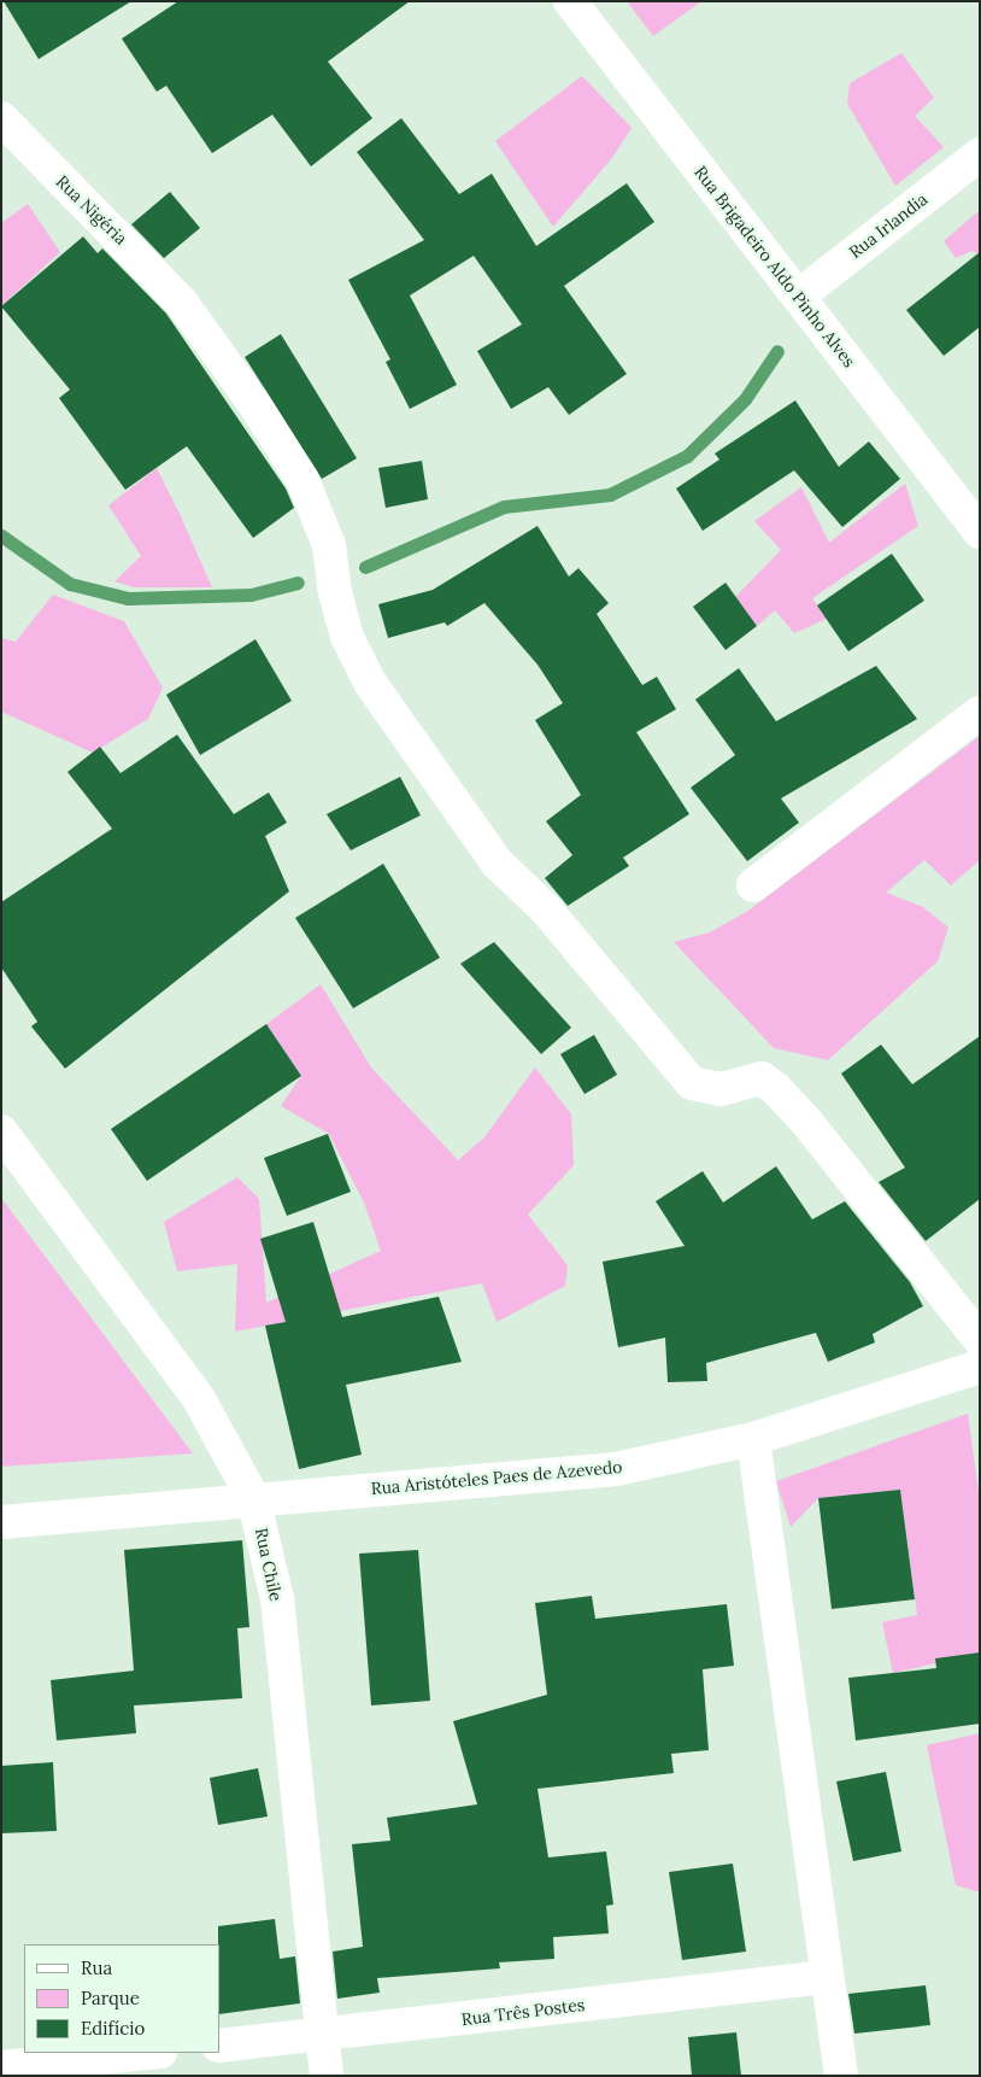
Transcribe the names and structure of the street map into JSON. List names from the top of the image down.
{
  "streets": {
    "street": [
      "Rua Nigéria",
      "Rua Irlandia",
      "Rua Brigadeiro Aldo Pinho Alves",
      "Rua Aristóteles Paes de Azevedo",
      "Rua Chile",
      "Rua Três Postes"
    ]
  },
  "crossings": [
    ["Rua Irlandia", "Rua Brigadeiro Aldo Pinho Alves"],
    ["Rua Aristóteles Paes de Azevedo", "Rua Chile"],
    ["Rua Chile", "Rua Três Postes"]
  ],
  "legend": ["Rua", "Parque", "Edifício"]
}
